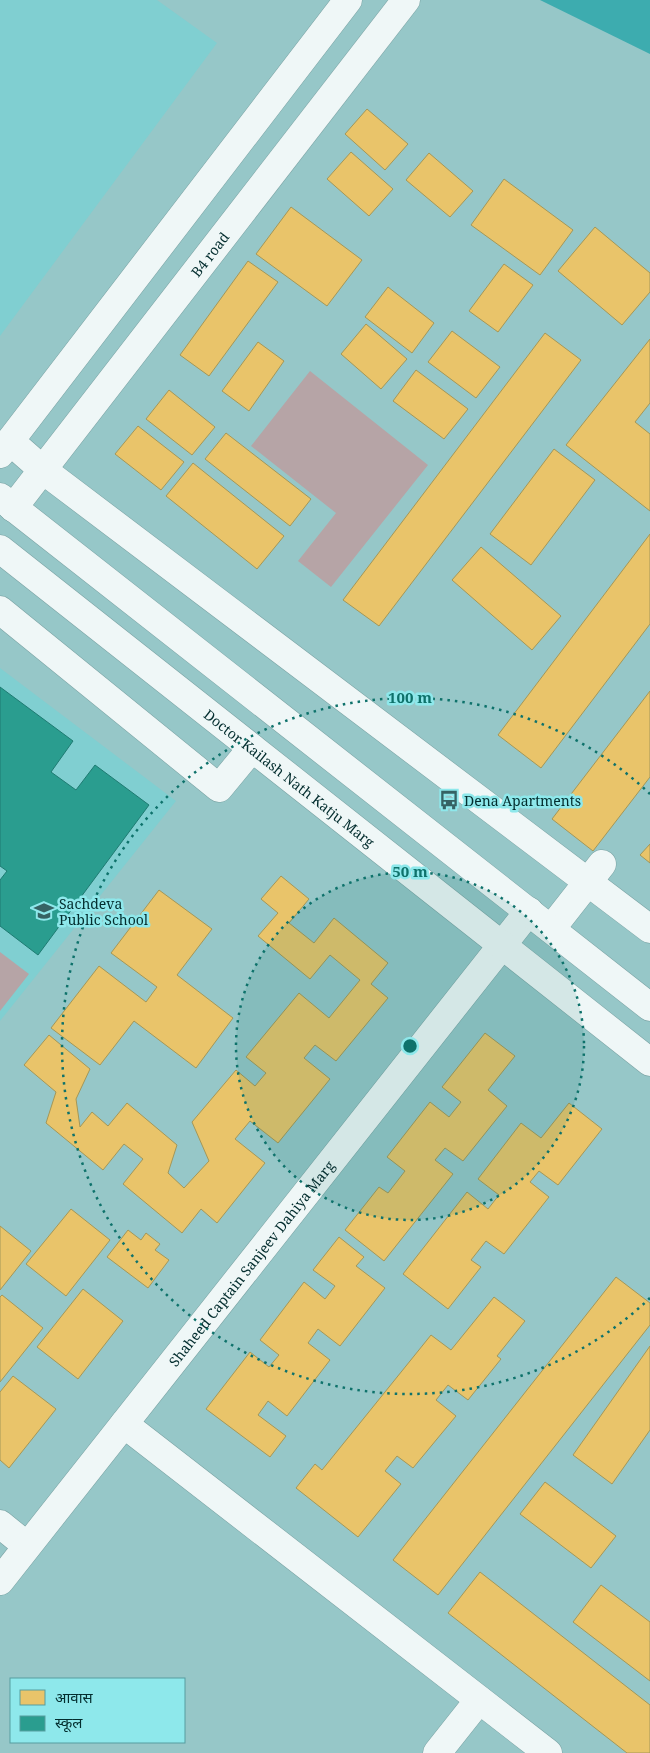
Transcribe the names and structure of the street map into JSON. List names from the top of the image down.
{
  "streets": {
    "street": ["B4 road", "Doctor Kailash Nath Katju Marg", "Shaheed Captain Sanjeev Dahiya Marg"]
  },
  "crossings": [
    ["Doctor Kailash Nath Katju Marg", "Shaheed Captain Sanjeev Dahiya Marg"]
  ],
  "places": {
    "bus stop": ["Dena Apartments"],
    "school or university": ["Sachdeva Public School"]
  },
  "legend": ["आवास", "स्कूल"],
  "rings": ["100 m", "50 m"]
}
